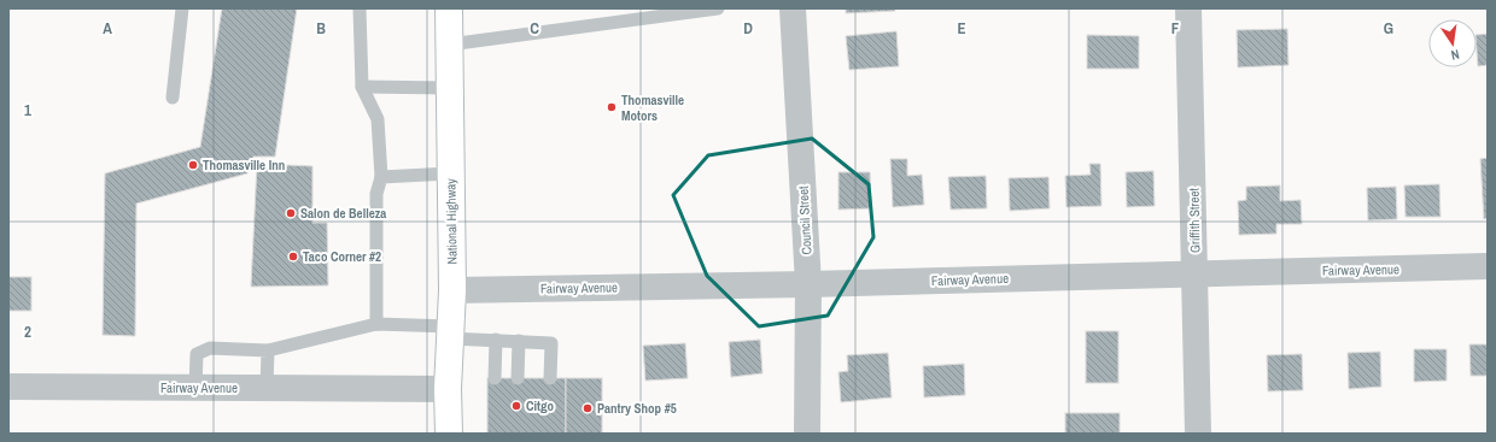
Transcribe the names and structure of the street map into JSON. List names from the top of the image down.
{
  "streets": {
    "main road": ["National Highway"],
    "street": ["Council Street", "Griffith Street", "Fairway Avenue"]
  },
  "crossings": [
    ["Council Street", "Fairway Avenue"],
    ["Griffith Street", "Fairway Avenue"],
    ["National Highway", "Fairway Avenue"]
  ],
  "places": [
    "Thomasville Motors",
    "Thomasville Inn",
    "Salon de Belleza",
    "Taco Corner #2",
    "Citgo",
    "Pantry Shop #5"
  ],
  "north": "bottom",
  "grid": {
    "columns": [
      "A",
      "B",
      "C",
      "D",
      "E",
      "F",
      "G"
    ],
    "rows": ["1", "2"]
  }
}
